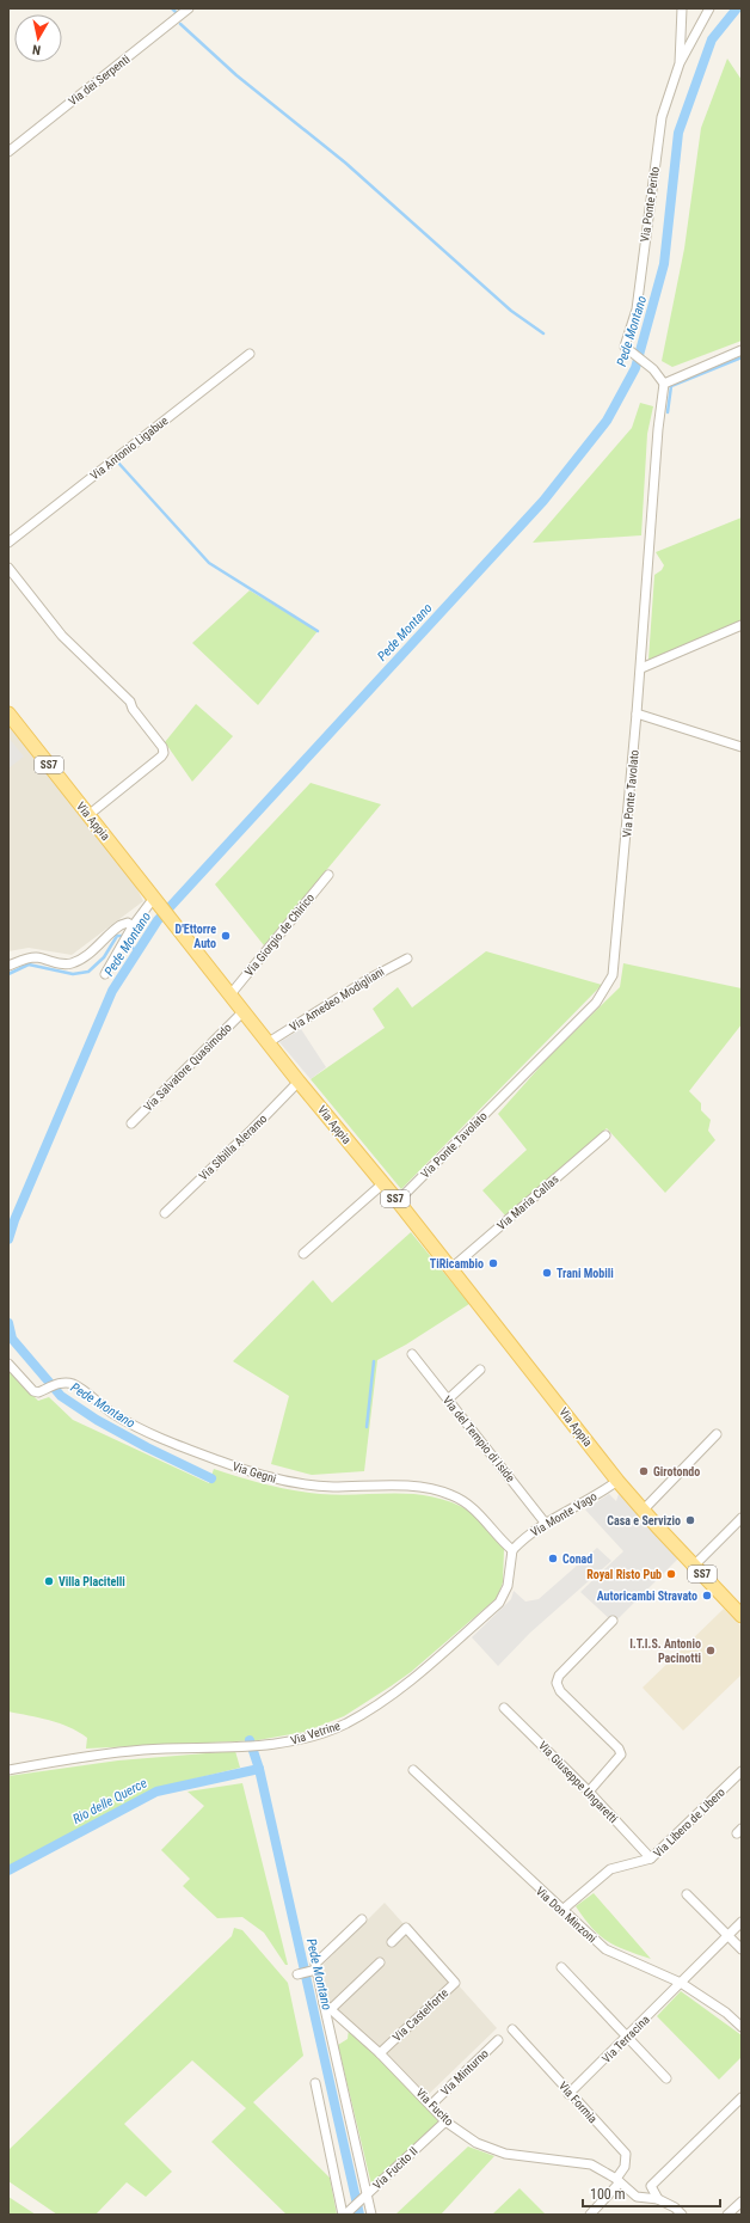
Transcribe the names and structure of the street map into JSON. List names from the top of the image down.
{
  "streets": {
    "main road": ["SS7", "Via Appia"],
    "street": [
      "Via dei Serpenti",
      "Via Ponte Perito",
      "Via Antonio Ligabue",
      "Via Ponte Tavolato",
      "Via Giorgio de Chirico",
      "Via Amedeo Modigliani",
      "Via Salvatore Quasimodo",
      "Via Sibilla Aleramo",
      "Via Maria Callas",
      "Via del Tempio di Iside",
      "Via Gegni",
      "Via Monte Vago",
      "Via Vetrine",
      "Via Giuseppe Ungaretti",
      "Via Libero de Libero",
      "Via Don Minzoni",
      "Via Castelforte",
      "Via Terracina",
      "Via Minturno",
      "Via Formia",
      "Via Fucito",
      "Via Fucito II"
    ]
  },
  "crossings": [
    ["Via Ponte Perito", "Via Ponte Tavolato"],
    ["SS7", "Via Appia"],
    ["Via Ponte Tavolato", "Via Appia"],
    ["Via Appia", "Via Giorgio de Chirico"],
    ["Via Appia", "Via Amedeo Modigliani"],
    ["Via Appia", "Via Salvatore Quasimodo"],
    ["Via Appia", "Via Sibilla Aleramo"],
    ["Via Appia", "Via Maria Callas"],
    ["Via Appia", "Via Monte Vago"],
    ["Via del Tempio di Iside", "Via Monte Vago"],
    ["Via Gegni", "Via Monte Vago"],
    ["Via Gegni", "Via Vetrine"],
    ["Via Monte Vago", "Via Vetrine"],
    ["Via Giuseppe Ungaretti", "Via Libero de Libero"],
    ["Via Libero de Libero", "Via Don Minzoni"],
    ["Via Don Minzoni", "Via Terracina"],
    ["Via Castelforte", "Via Fucito"],
    ["Via Terracina", "Via Formia"],
    ["Via Minturno", "Via Fucito"],
    ["Via Formia", "Via Fucito"],
    ["Via Fucito", "Via Fucito II"]
  ],
  "water": ["Pede Montano", "Rio delle Querce"],
  "places": [
    "D'Ettorre Auto",
    "TiRicambio",
    "Trani Mobili",
    "Girotondo",
    "Casa e Servizio",
    "Conad",
    "Royal Risto Pub",
    "Villa Placitelli",
    "Autoricambi Stravato",
    "I.T.I.S. Antonio Pacinotti"
  ],
  "scale_bar": "100 m",
  "north": "bottom"
}
